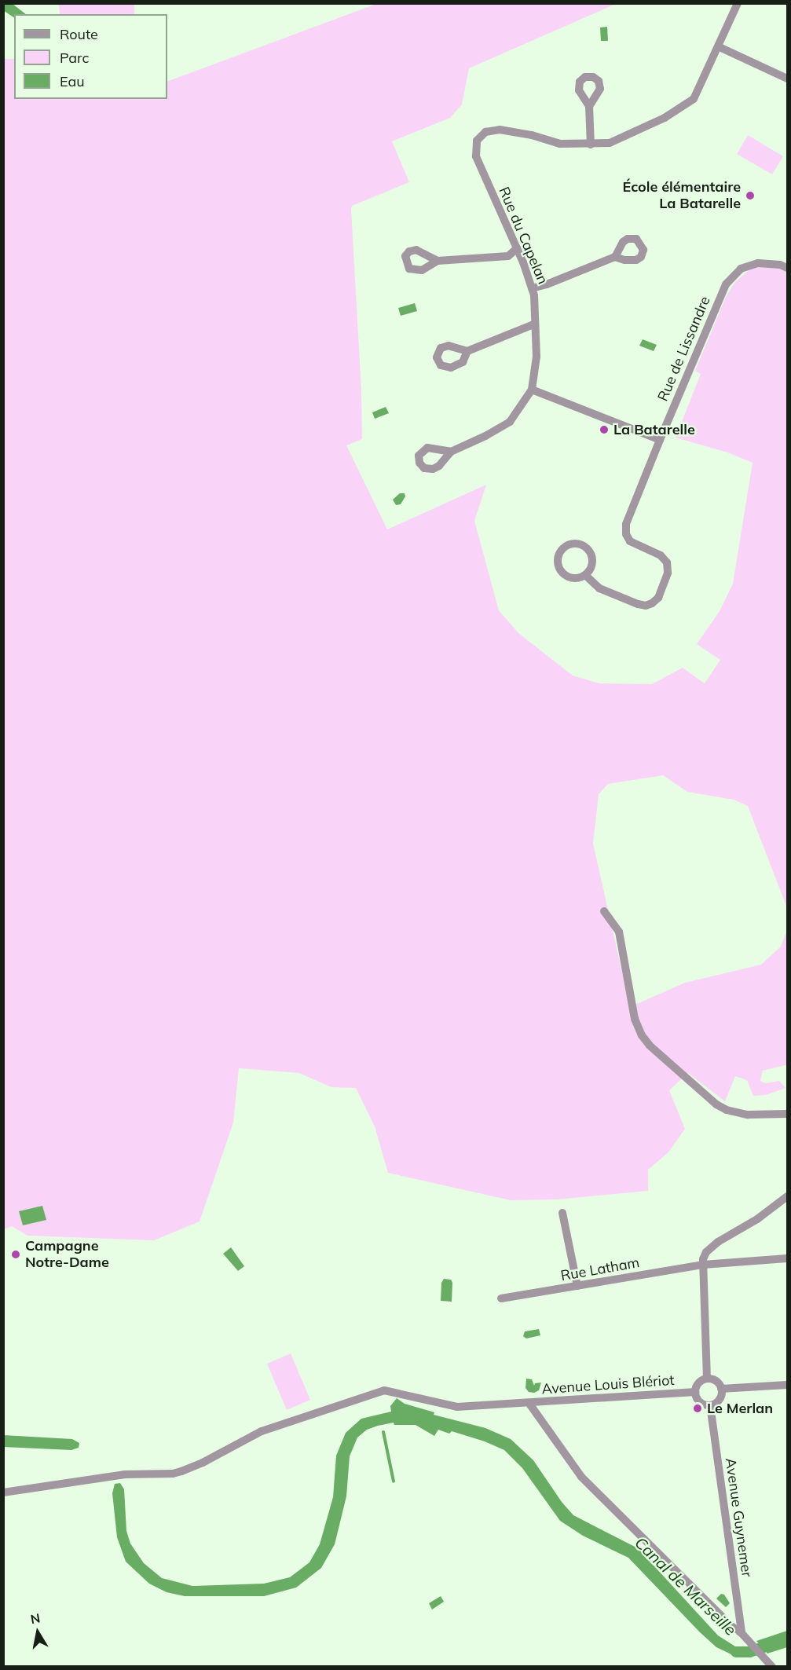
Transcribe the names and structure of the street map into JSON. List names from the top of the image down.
{
  "streets": {
    "street": [
      "Rue du Capelan",
      "Rue de Lissandre",
      "Rue Latham",
      "Avenue Louis Blériot",
      "Avenue Guynemer"
    ]
  },
  "crossings": [
    ["Avenue Louis Blériot", "Avenue Guynemer"]
  ],
  "water": ["Canal de Marseille"],
  "places": [
    "École élémentaire La Batarelle",
    "La Batarelle",
    "Campagne Notre-Dame",
    "Le Merlan"
  ],
  "legend": ["Route", "Parc", "Eau"],
  "north": "top"
}
